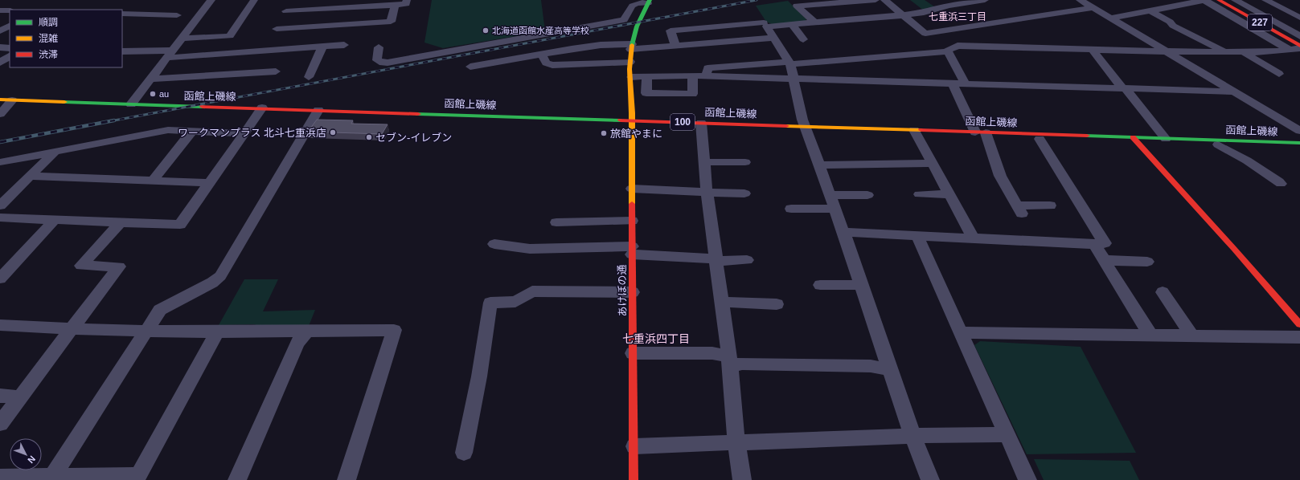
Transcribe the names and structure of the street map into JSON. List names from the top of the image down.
{
  "streets": {
    "main road": [
      "227",
      "函館上磯線",
      "100",
      "あけぼの通"
    ]
  },
  "crossings": [
    ["函館上磯線", "あけぼの通"]
  ],
  "districts": ["七重浜三丁目", "七重浜四丁目"],
  "places": [
    "北海道函館水産高等学校",
    "au",
    "ワークマンプラス 北斗七重浜店",
    "旅館やまに",
    "セブン-イレブン"
  ],
  "legend": ["順調", "混雑", "渋滞"],
  "north": "bottom right"
}
